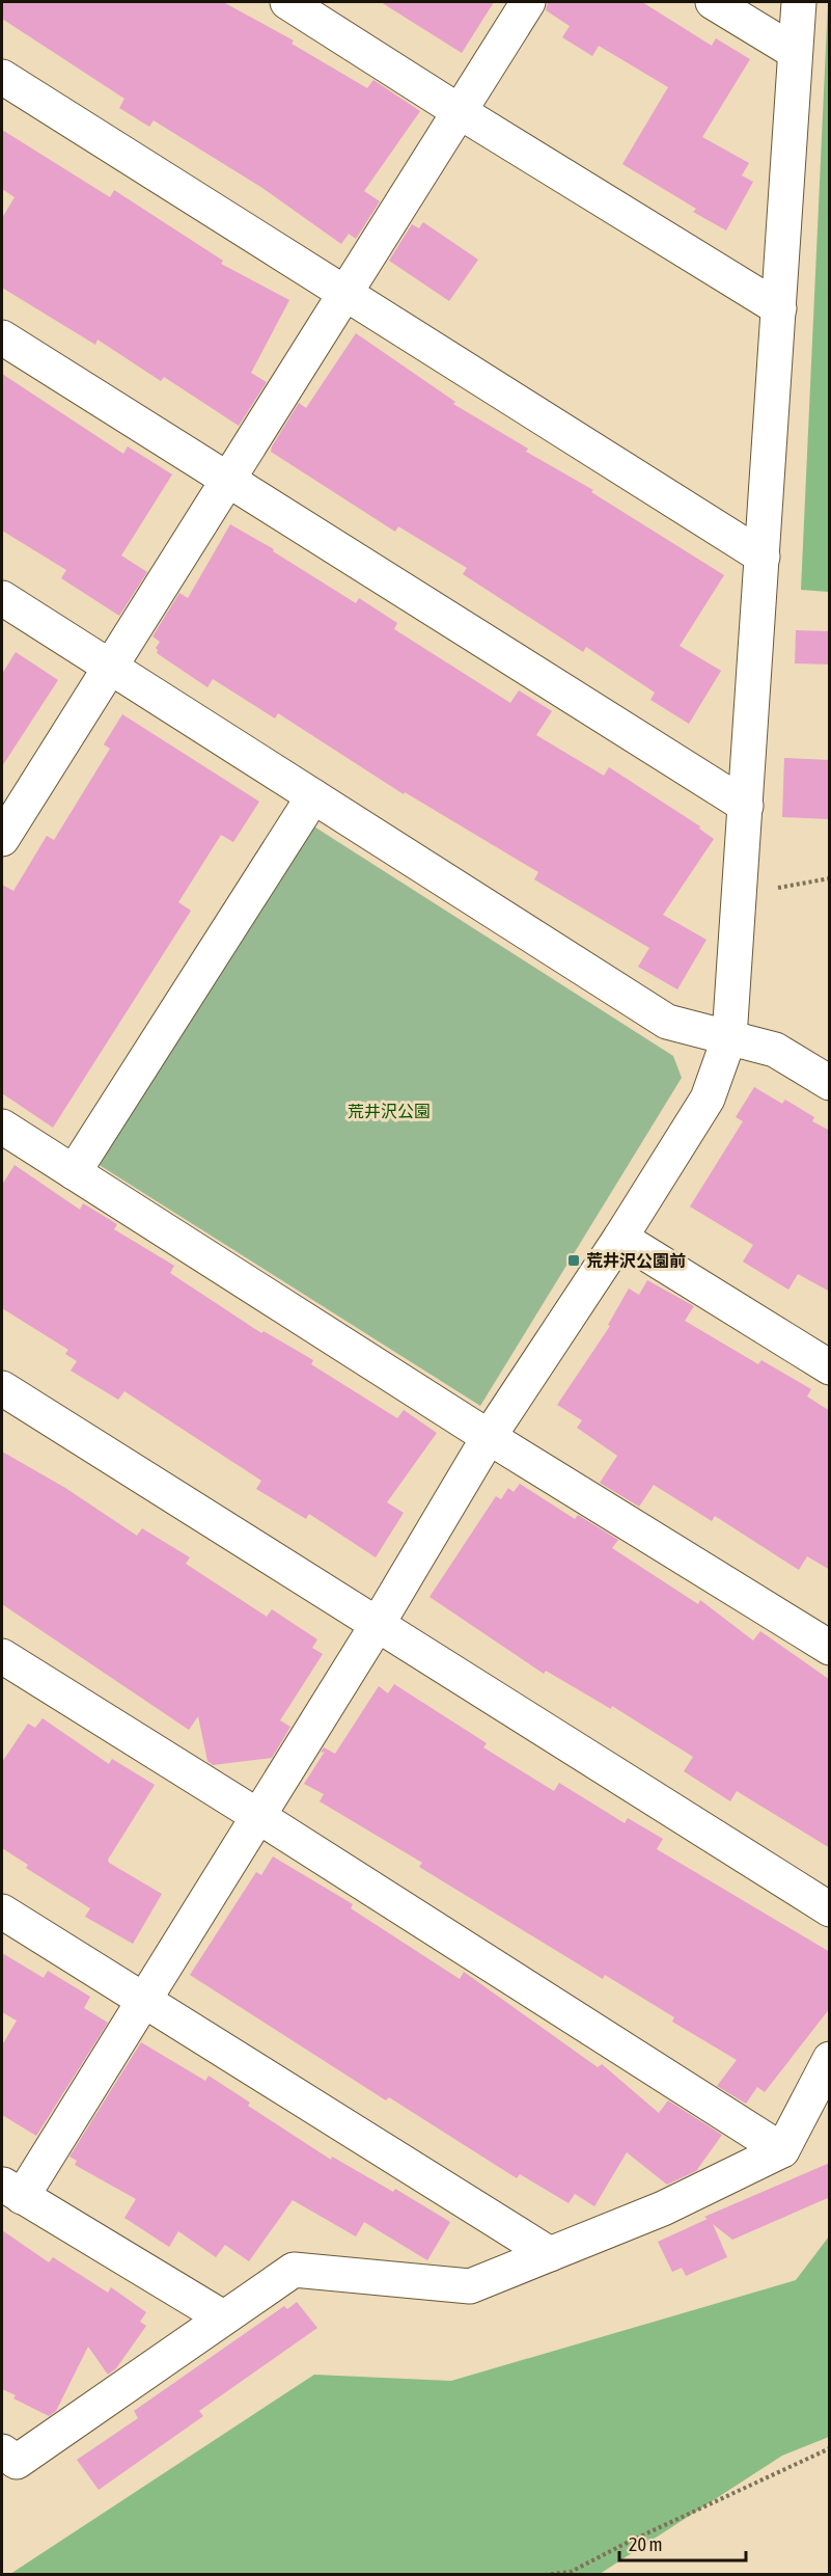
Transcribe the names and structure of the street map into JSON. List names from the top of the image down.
{
  "parks": ["荒井沢公園"],
  "places": {
    "transit": ["荒井沢公園前"]
  },
  "scale_bar": "20 m"
}
